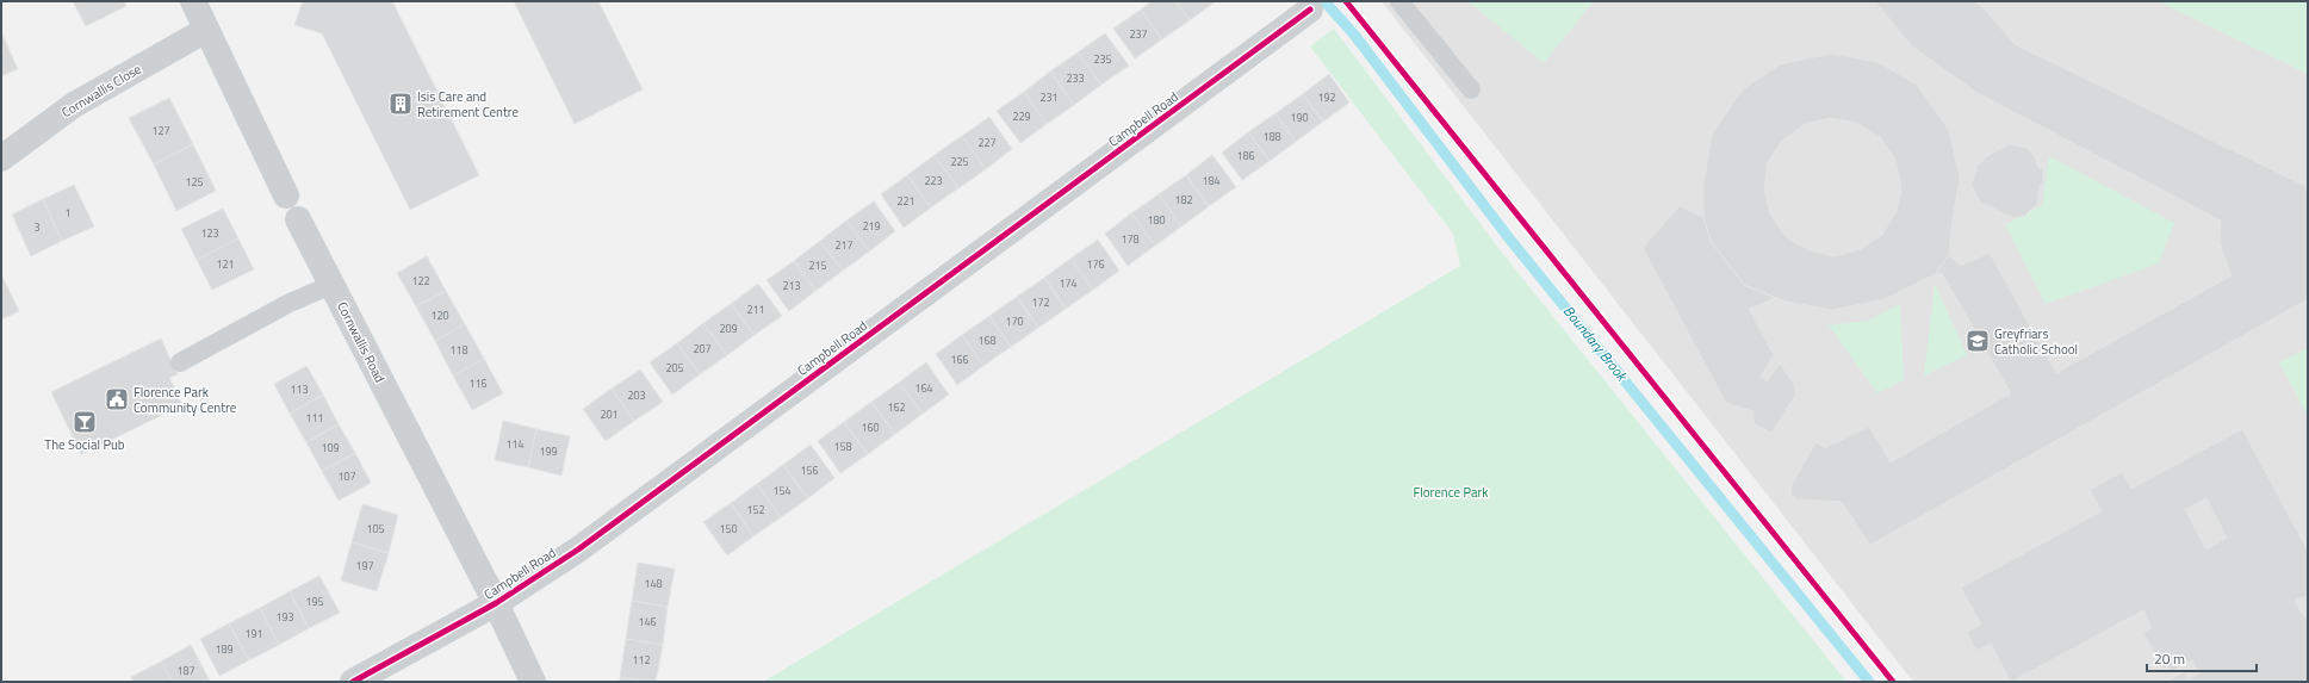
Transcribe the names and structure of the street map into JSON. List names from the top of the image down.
{
  "streets": {
    "street": ["Cornwallis Close", "Campbell Road", "Cornwallis Road"]
  },
  "crossings": [
    ["Cornwallis Close", "Cornwallis Road"],
    ["Campbell Road", "Cornwallis Road"]
  ],
  "water": ["Boundary Brook"],
  "parks": ["Florence Park"],
  "places": {
    "building": ["Isis Care and Retirement Centre"],
    "school or university": ["Greyfriars Catholic School"],
    "public building": ["Florence Park Community Centre"],
    "bar": ["The Social Pub"]
  },
  "house_numbers": [
    "237",
    "235",
    "233",
    "231",
    "192",
    "229",
    "190",
    "127",
    "188",
    "227",
    "186",
    "225",
    "223",
    "184",
    "125",
    "182",
    "221",
    "1",
    "180",
    "219",
    "3",
    "123",
    "178",
    "217",
    "121",
    "176",
    "215",
    "122",
    "174",
    "213",
    "172",
    "211",
    "120",
    "170",
    "209",
    "168",
    "207",
    "118",
    "166",
    "205",
    "116",
    "164",
    "113",
    "203",
    "162",
    "201",
    "111",
    "160",
    "114",
    "158",
    "109",
    "199",
    "156",
    "107",
    "154",
    "152",
    "105",
    "150",
    "197",
    "148",
    "195",
    "193",
    "146",
    "191",
    "189",
    "112",
    "187"
  ],
  "scale_bar": "20 m"
}
